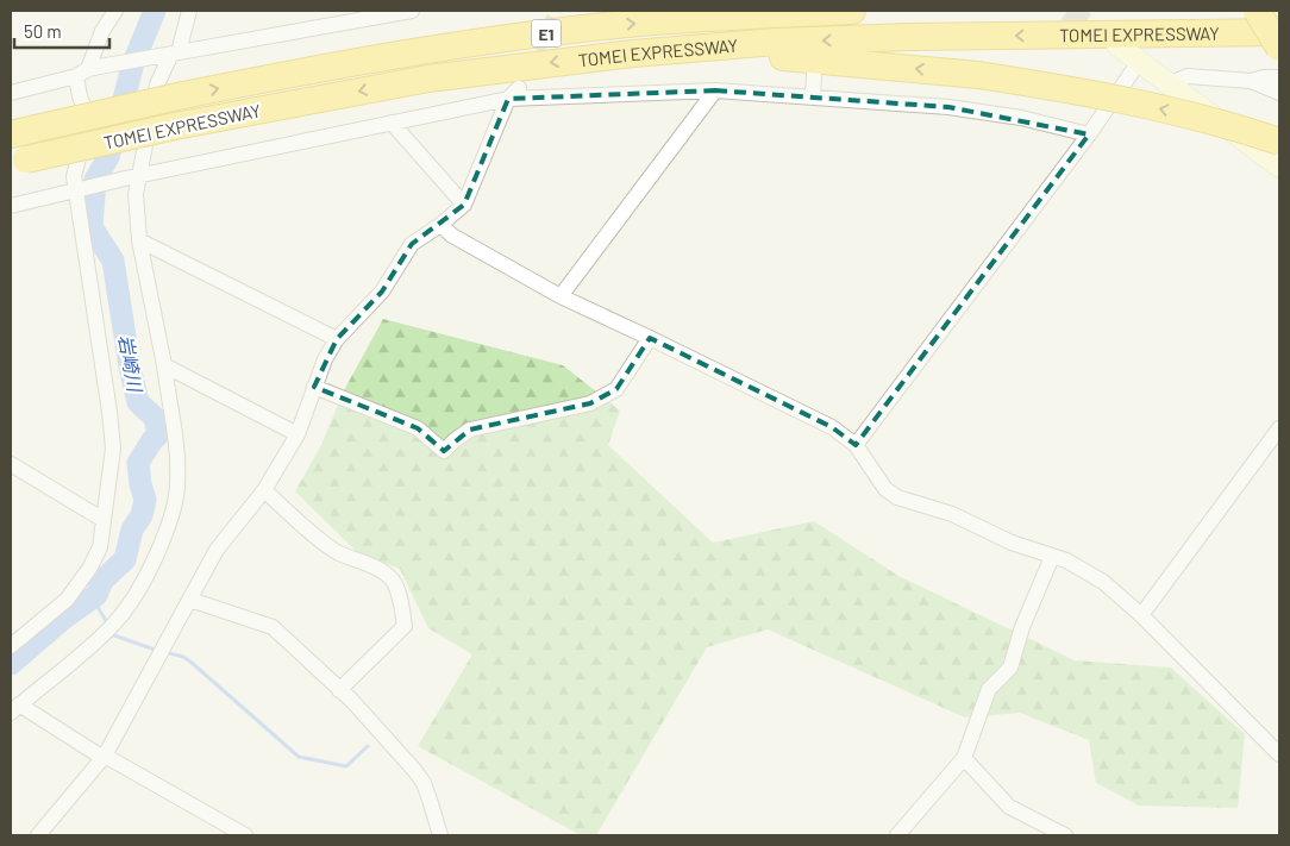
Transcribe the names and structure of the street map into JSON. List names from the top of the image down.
{
  "streets": {
    "highway": ["E1", "TOMEI EXPRESSWAY"]
  },
  "water": ["岩崎川"],
  "scale_bar": "50 m"
}
